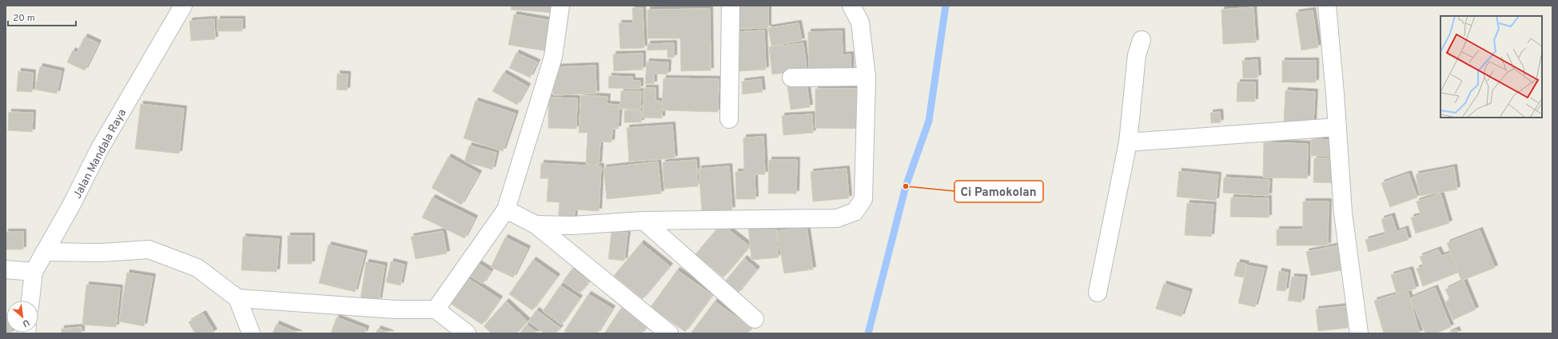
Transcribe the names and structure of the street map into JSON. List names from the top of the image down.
{
  "streets": {
    "street": ["Jalan Mandala Raya"]
  },
  "places": ["Ci Pamokolan"],
  "scale_bar": "20 m",
  "north": "bottom right"
}
